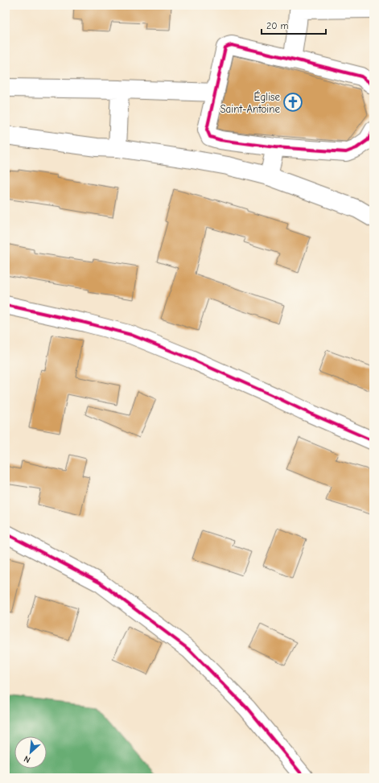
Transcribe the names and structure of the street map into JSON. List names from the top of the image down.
{
  "places": {
    "church": ["Église Saint-Antoine"]
  },
  "scale_bar": "20 m",
  "north": "bottom left"
}
